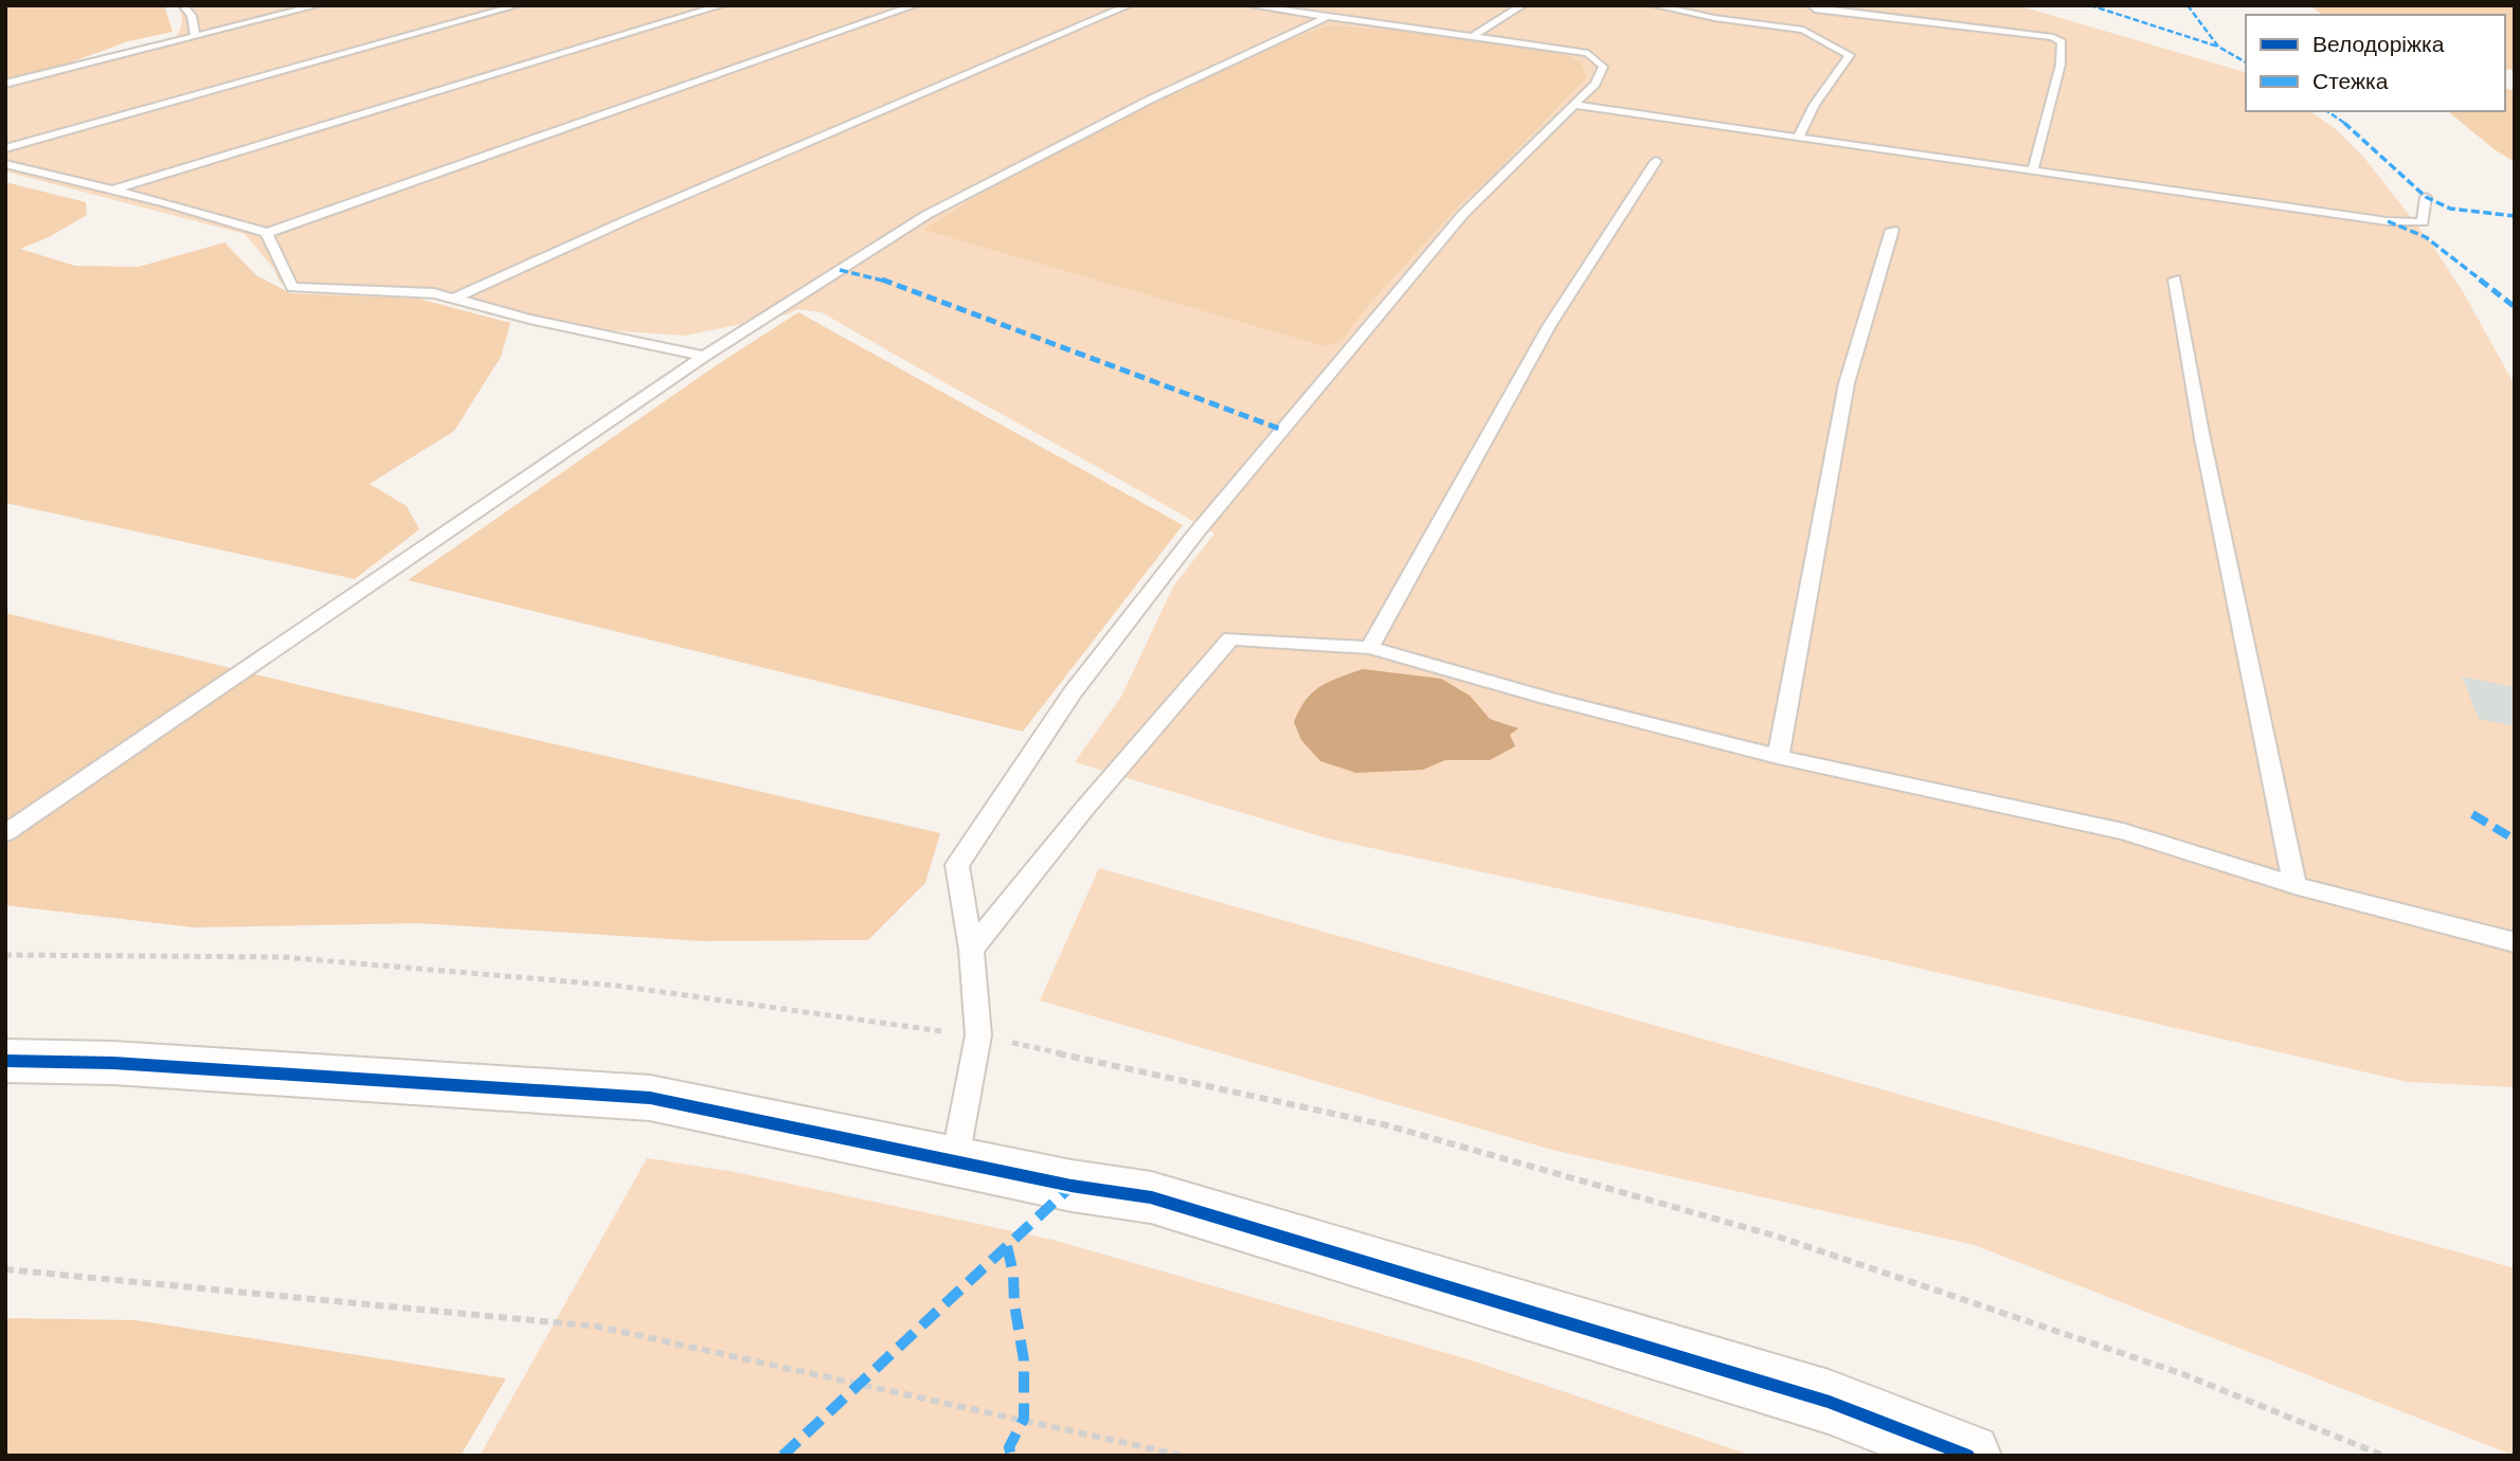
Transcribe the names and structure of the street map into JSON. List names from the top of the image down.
{
  "legend": ["Велодоріжка", "Стежка"]
}
